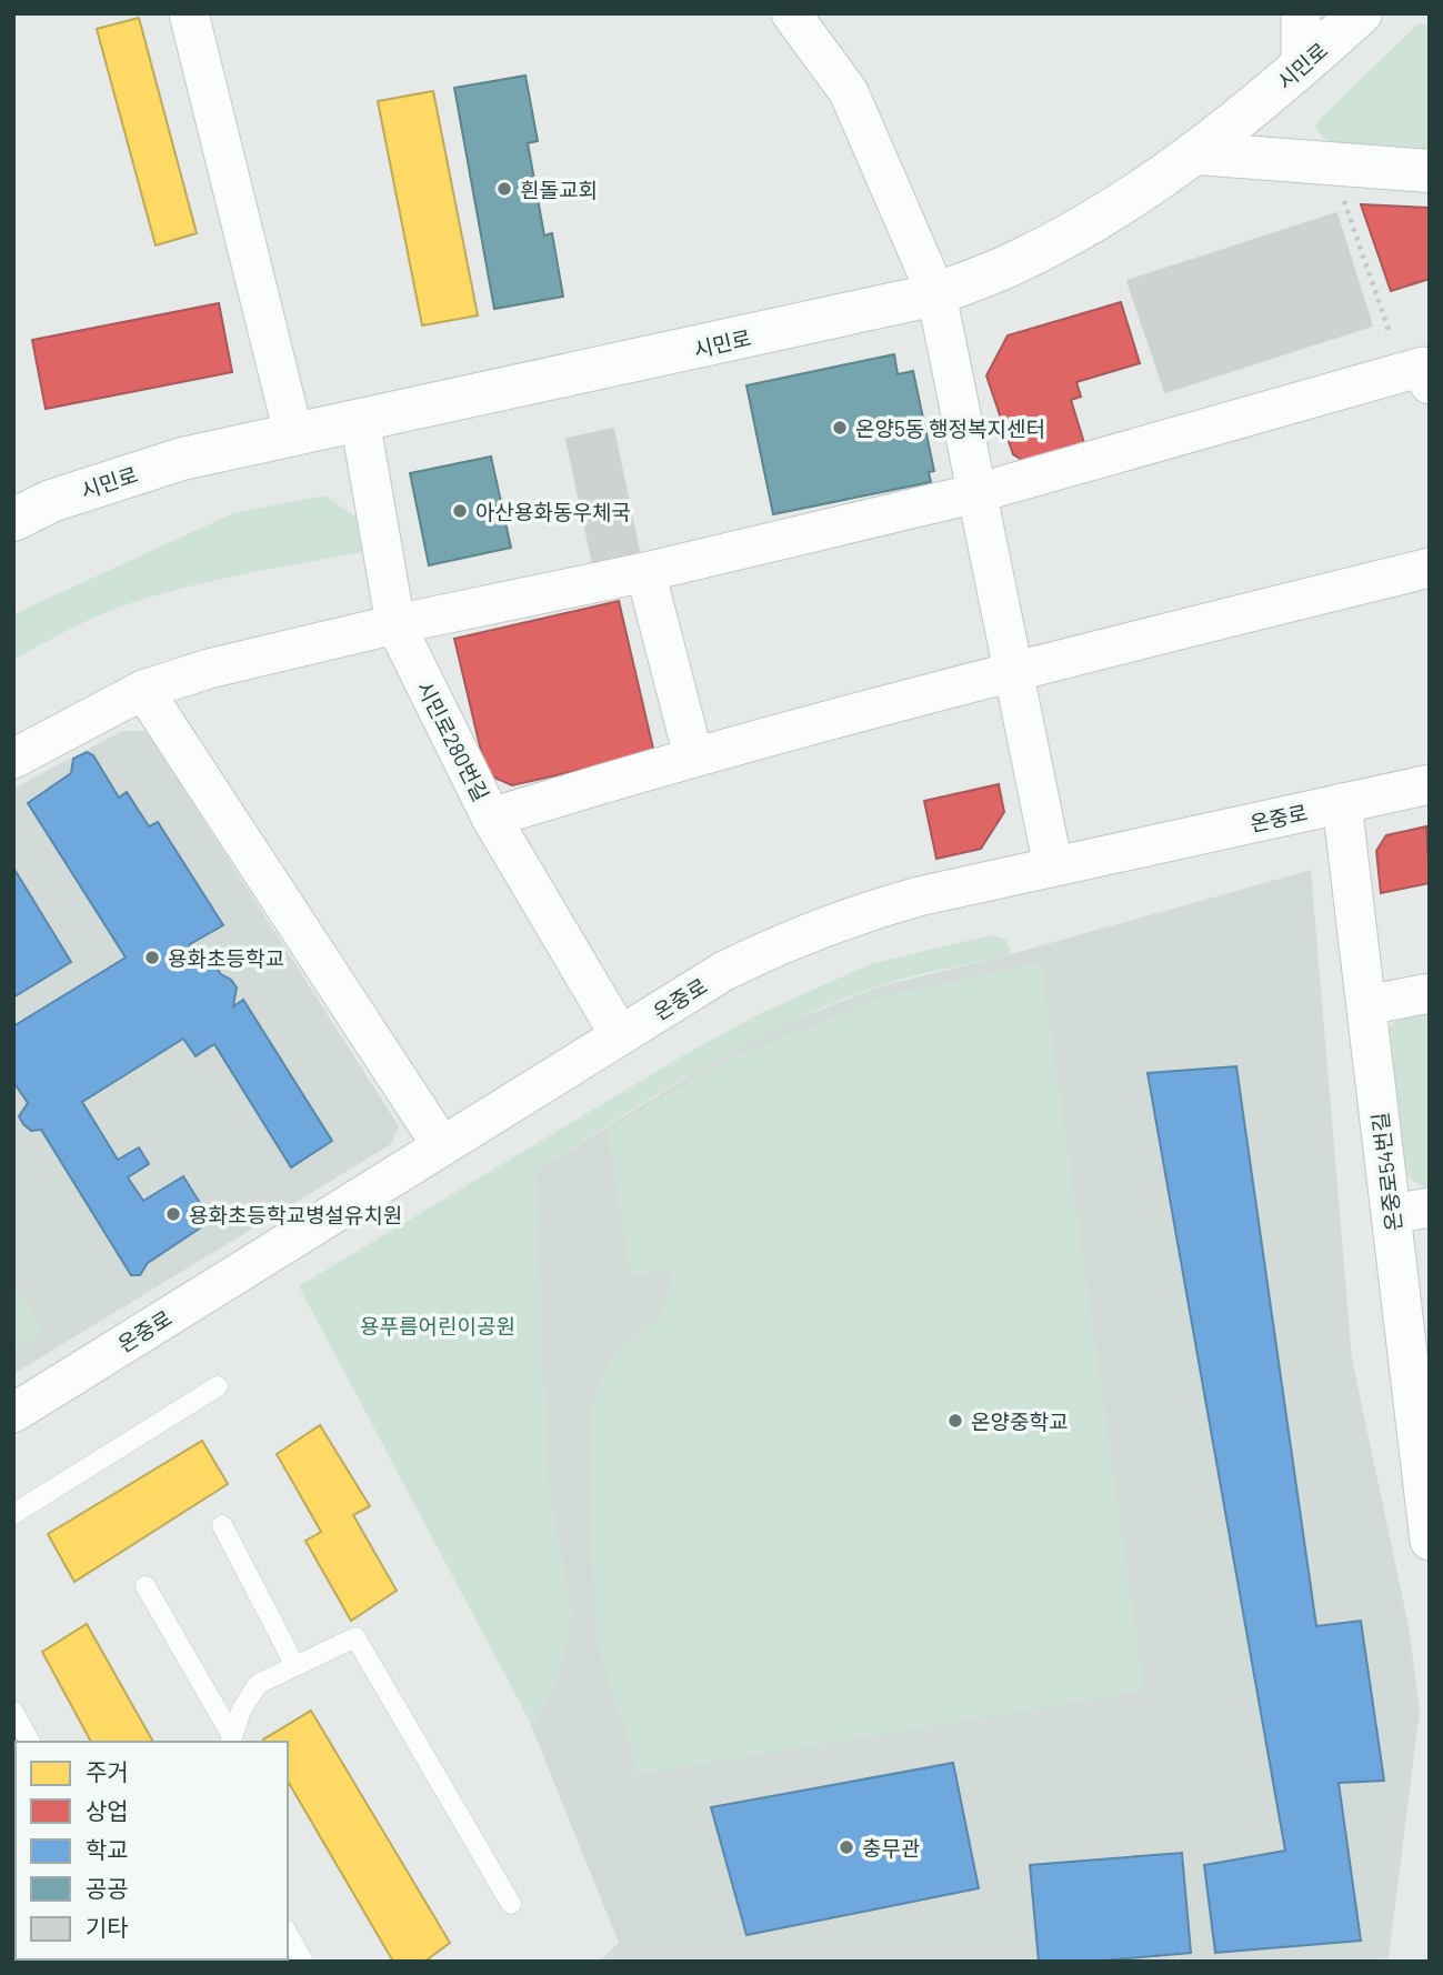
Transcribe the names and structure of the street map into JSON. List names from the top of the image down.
{
  "streets": {
    "main road": ["시민로"],
    "street": ["시민로280번길", "온중로", "온중로54번길"]
  },
  "crossings": [
    ["시민로", "시민로280번길"],
    ["시민로280번길", "온중로"],
    ["온중로", "온중로54번길"]
  ],
  "parks": ["용푸름어린이공원"],
  "places": [
    "흰돌교회",
    "온양5동 행정복지센터",
    "아산용화동우체국",
    "용화초등학교",
    "용화초등학교병설유치원",
    "온양중학교",
    "충무관"
  ],
  "legend": [
    "주거",
    "상업",
    "학교",
    "공공",
    "기타"
  ]
}
